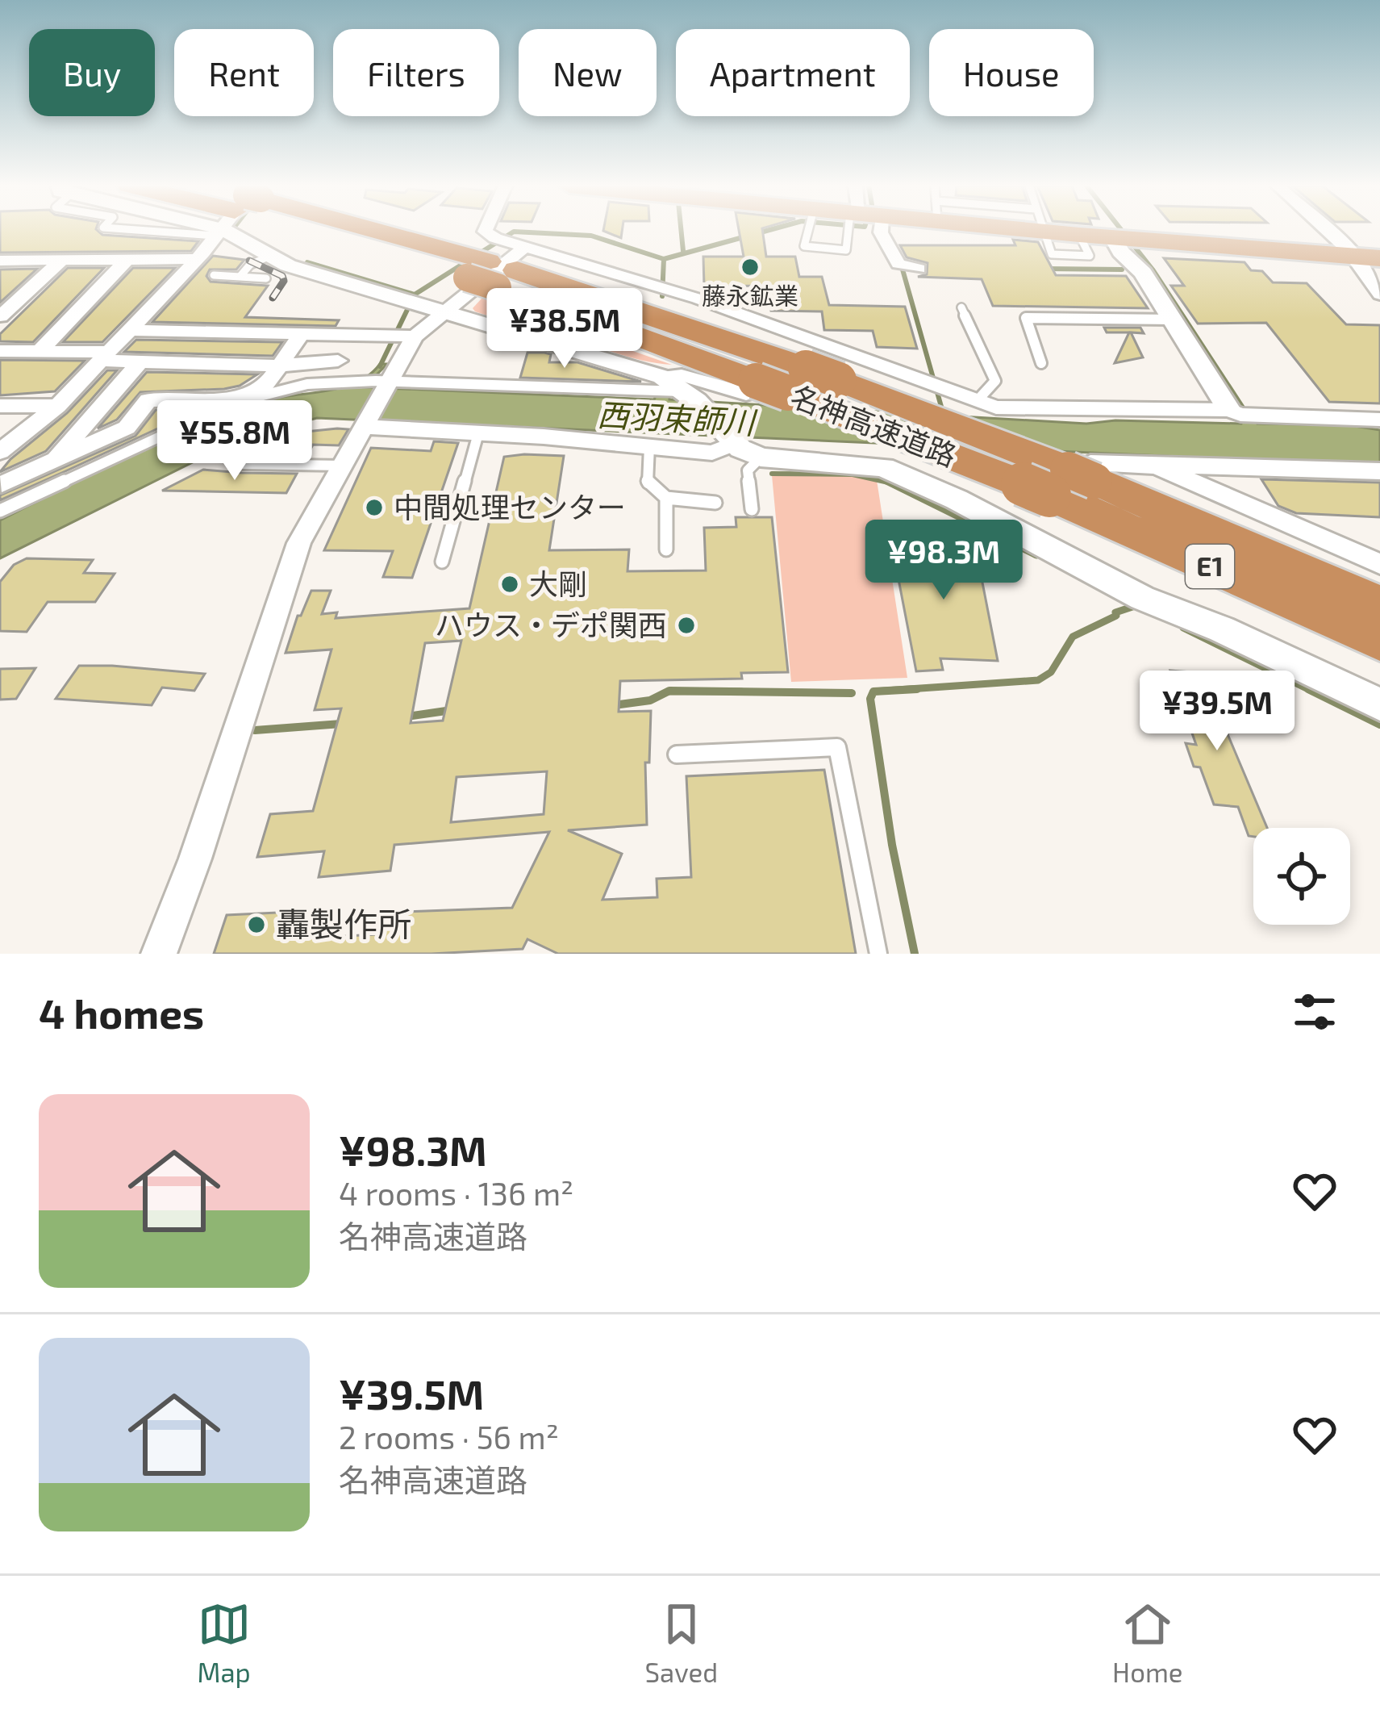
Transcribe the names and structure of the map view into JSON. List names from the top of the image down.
{
  "streets": {
    "highway": ["名神高速道路", "E1"]
  },
  "water": ["西羽束師川"],
  "places": [
    "藤永鉱業",
    "中間処理センター",
    "大剛",
    "ハウス・デポ関西",
    "轟製作所"
  ],
  "page": {
    "chip": [
      "Buy",
      "Rent",
      "Filters",
      "New",
      "Apartment",
      "House"
    ],
    "price": [
      "¥38.5M",
      "¥55.8M",
      "¥98.3M",
      "¥39.5M"
    ],
    "heading": "4 homes",
    "list": [
      {
        "name": "¥98.3M",
        "note": "4 rooms · 136 m² · 名神高速道路"
      },
      {
        "name": "¥39.5M",
        "note": "2 rooms · 56 m² · 名神高速道路"
      }
    ],
    "tabs": ["Map", "Saved", "Home"]
  }
}
